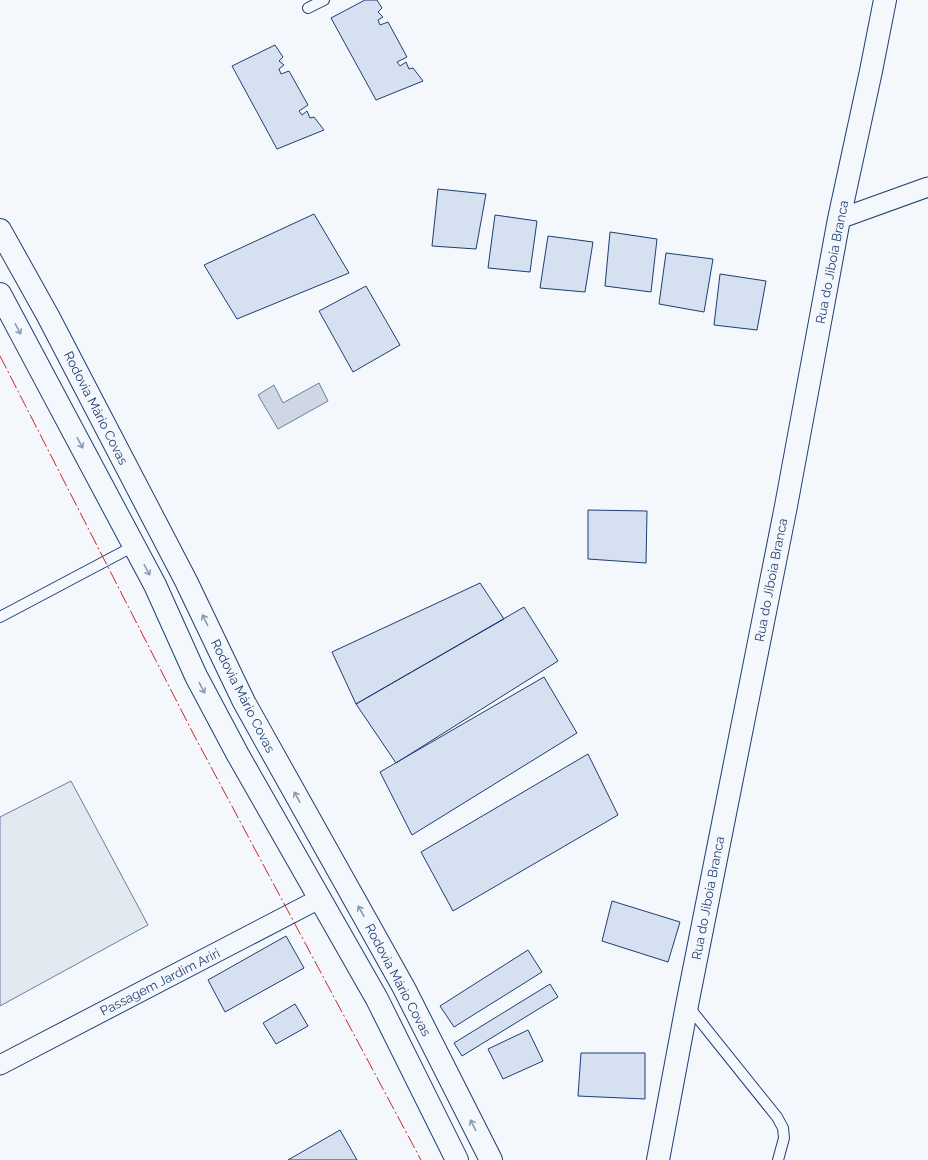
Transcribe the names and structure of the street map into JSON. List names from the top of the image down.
{
  "streets": {
    "main road": ["Rua do Jiboia Branca", "Rodovia Mário Covas"],
    "street": ["Passagem Jardim Ariri"]
  }
}
